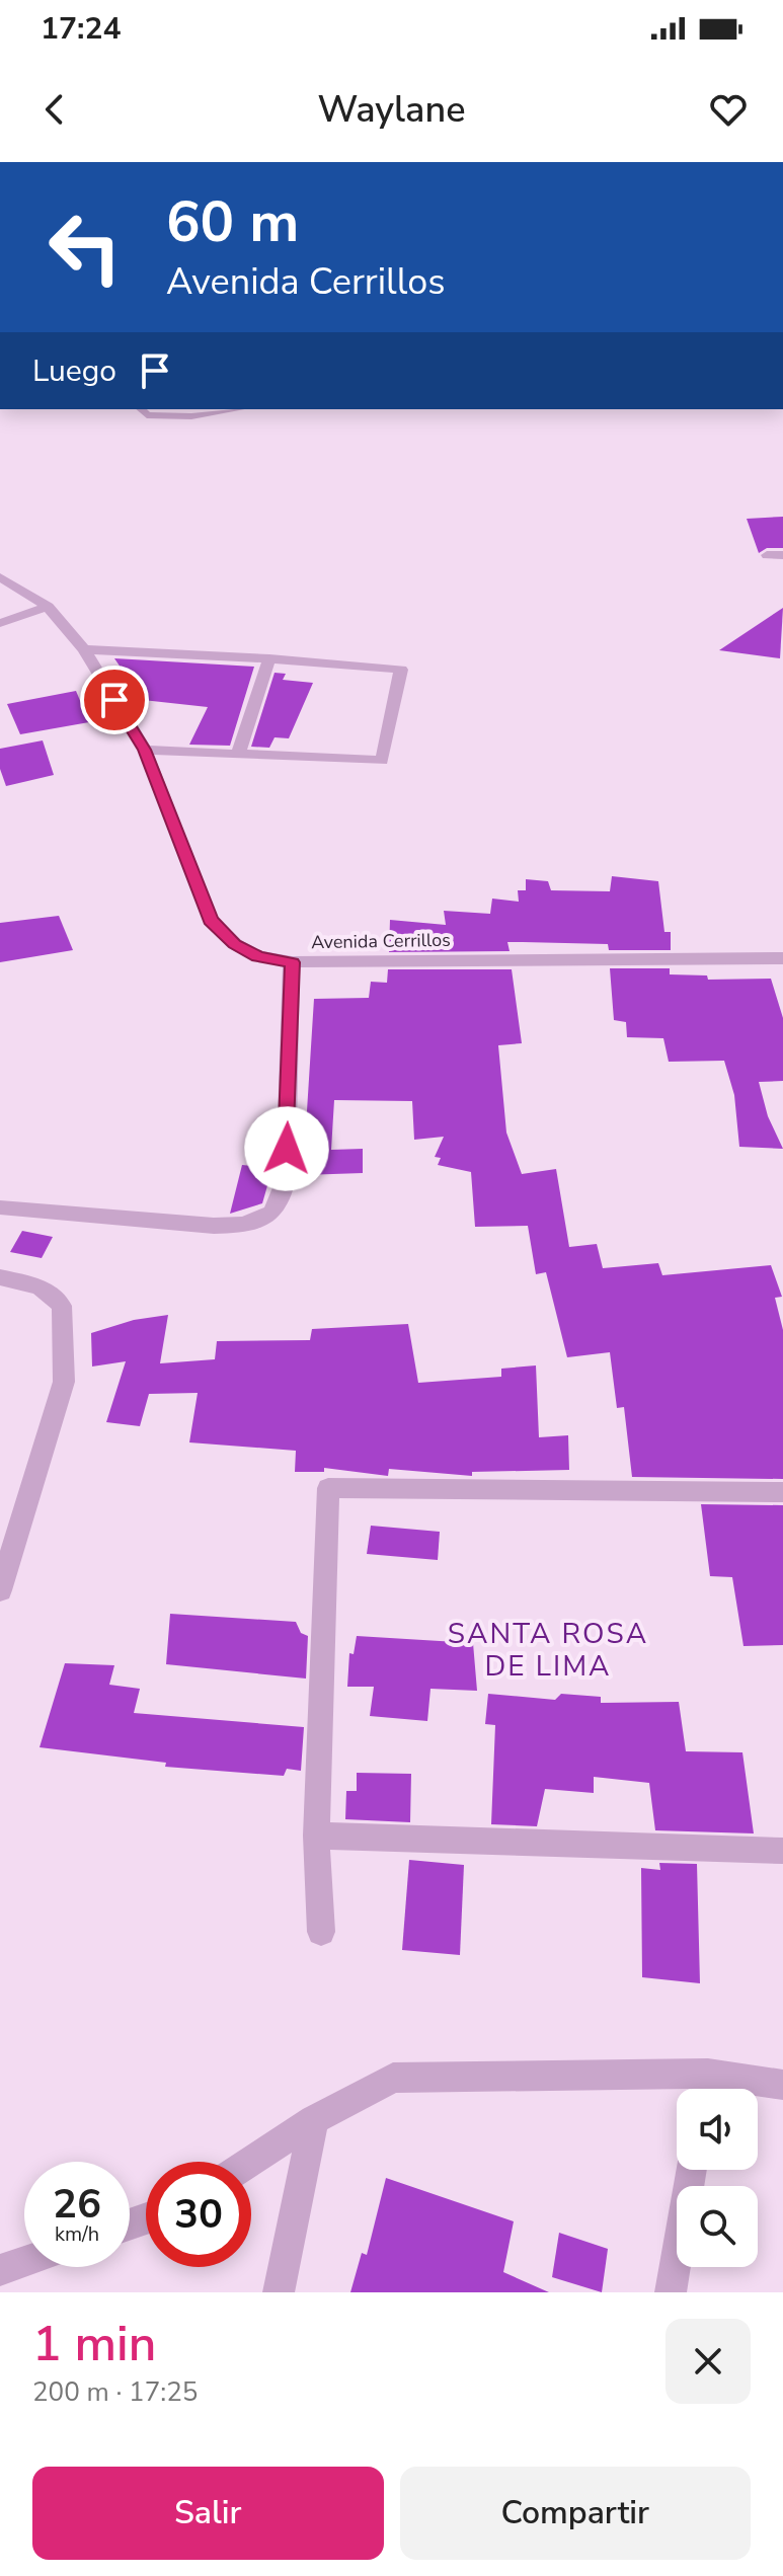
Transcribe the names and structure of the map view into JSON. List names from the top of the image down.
{
  "streets": {
    "street": ["Avenida Cerrillos"]
  },
  "districts": ["SANTA ROSA DE LIMA"],
  "page": {
    "status": "17:24",
    "header": "Waylane",
    "turn": ["60 m", "Avenida Cerrillos"],
    "then": "Luego",
    "speed": "26 km/h",
    "limit": "30",
    "heading": ["1 min", "200 m · 17:25"],
    "buttons": ["Salir", "Compartir"]
  }
}
